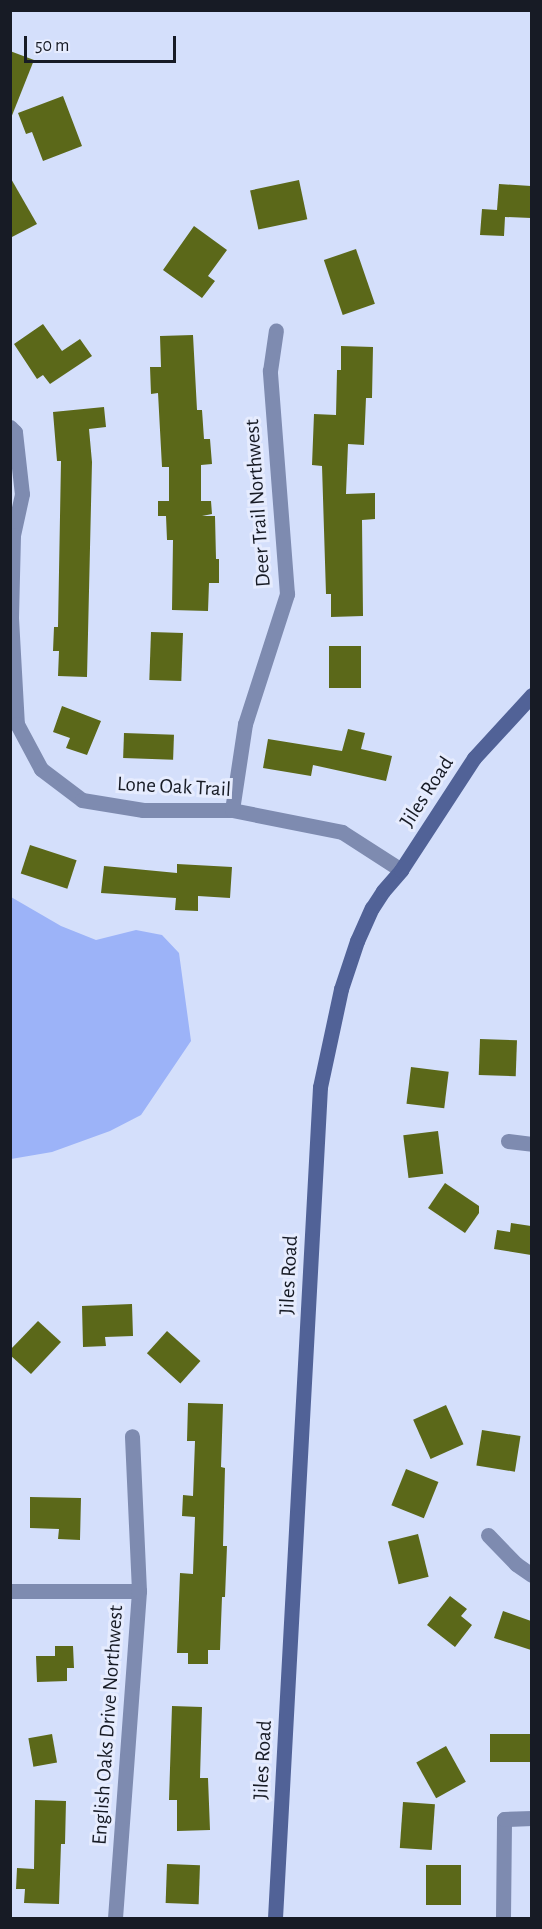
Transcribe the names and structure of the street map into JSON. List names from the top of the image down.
{
  "streets": {
    "street": [
      "Deer Trail Northwest",
      "Lone Oak Trail",
      "Jiles Road",
      "English Oaks Drive Northwest"
    ]
  },
  "crossings": [
    ["Deer Trail Northwest", "Lone Oak Trail"],
    ["Lone Oak Trail", "Jiles Road"]
  ],
  "scale_bar": "50 m"
}
